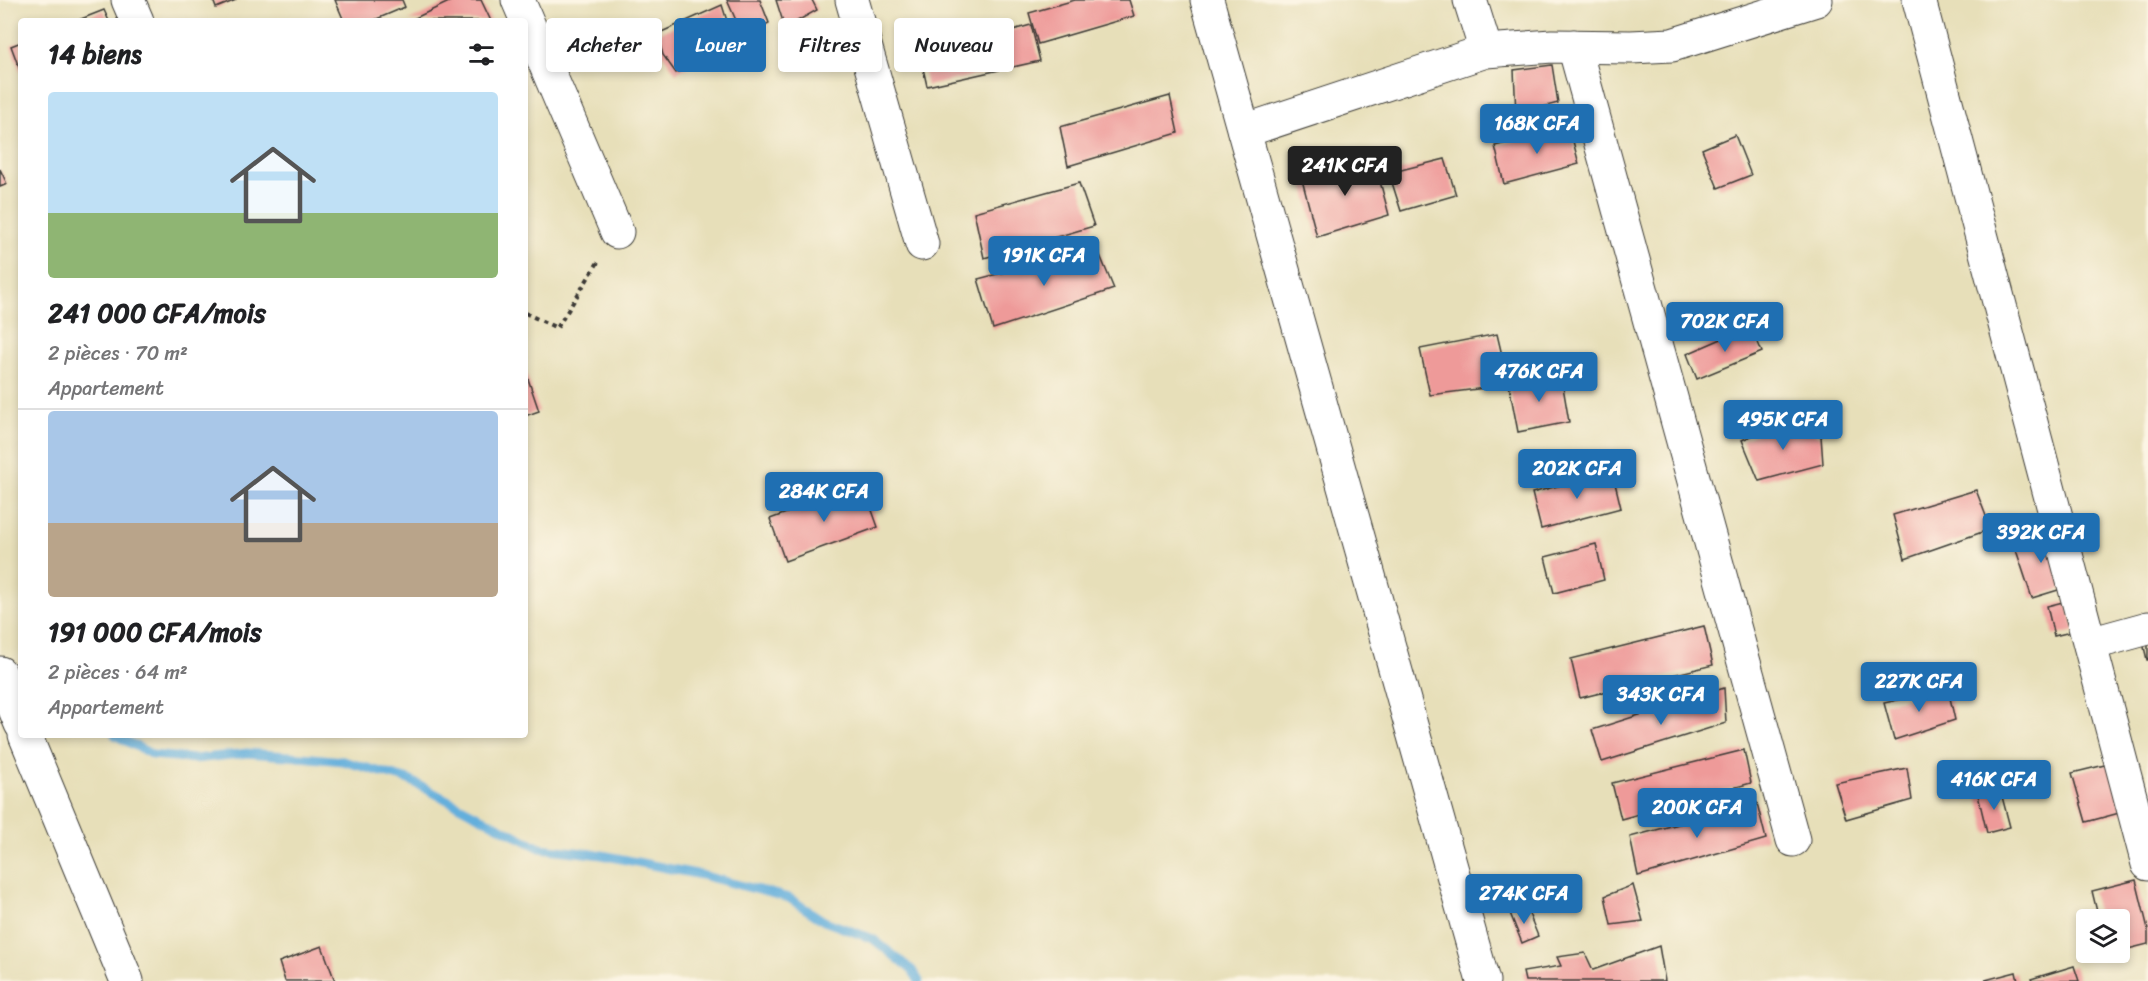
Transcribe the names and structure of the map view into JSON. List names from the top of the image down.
{
  "page": {
    "chip": [
      "Acheter",
      "Louer",
      "Filtres",
      "Nouveau"
    ],
    "heading": "14 biens",
    "list": [
      {
        "name": "241 000 CFA/mois",
        "note": "2 pièces · 70 m² · Appartement"
      },
      {
        "name": "191 000 CFA/mois",
        "note": "2 pièces · 64 m² · Appartement"
      }
    ],
    "price": [
      "168K CFA",
      "241K CFA",
      "191K CFA",
      "702K CFA",
      "476K CFA",
      "495K CFA",
      "202K CFA",
      "284K CFA",
      "392K CFA",
      "227K CFA",
      "343K CFA",
      "416K CFA",
      "200K CFA",
      "274K CFA"
    ]
  }
}
